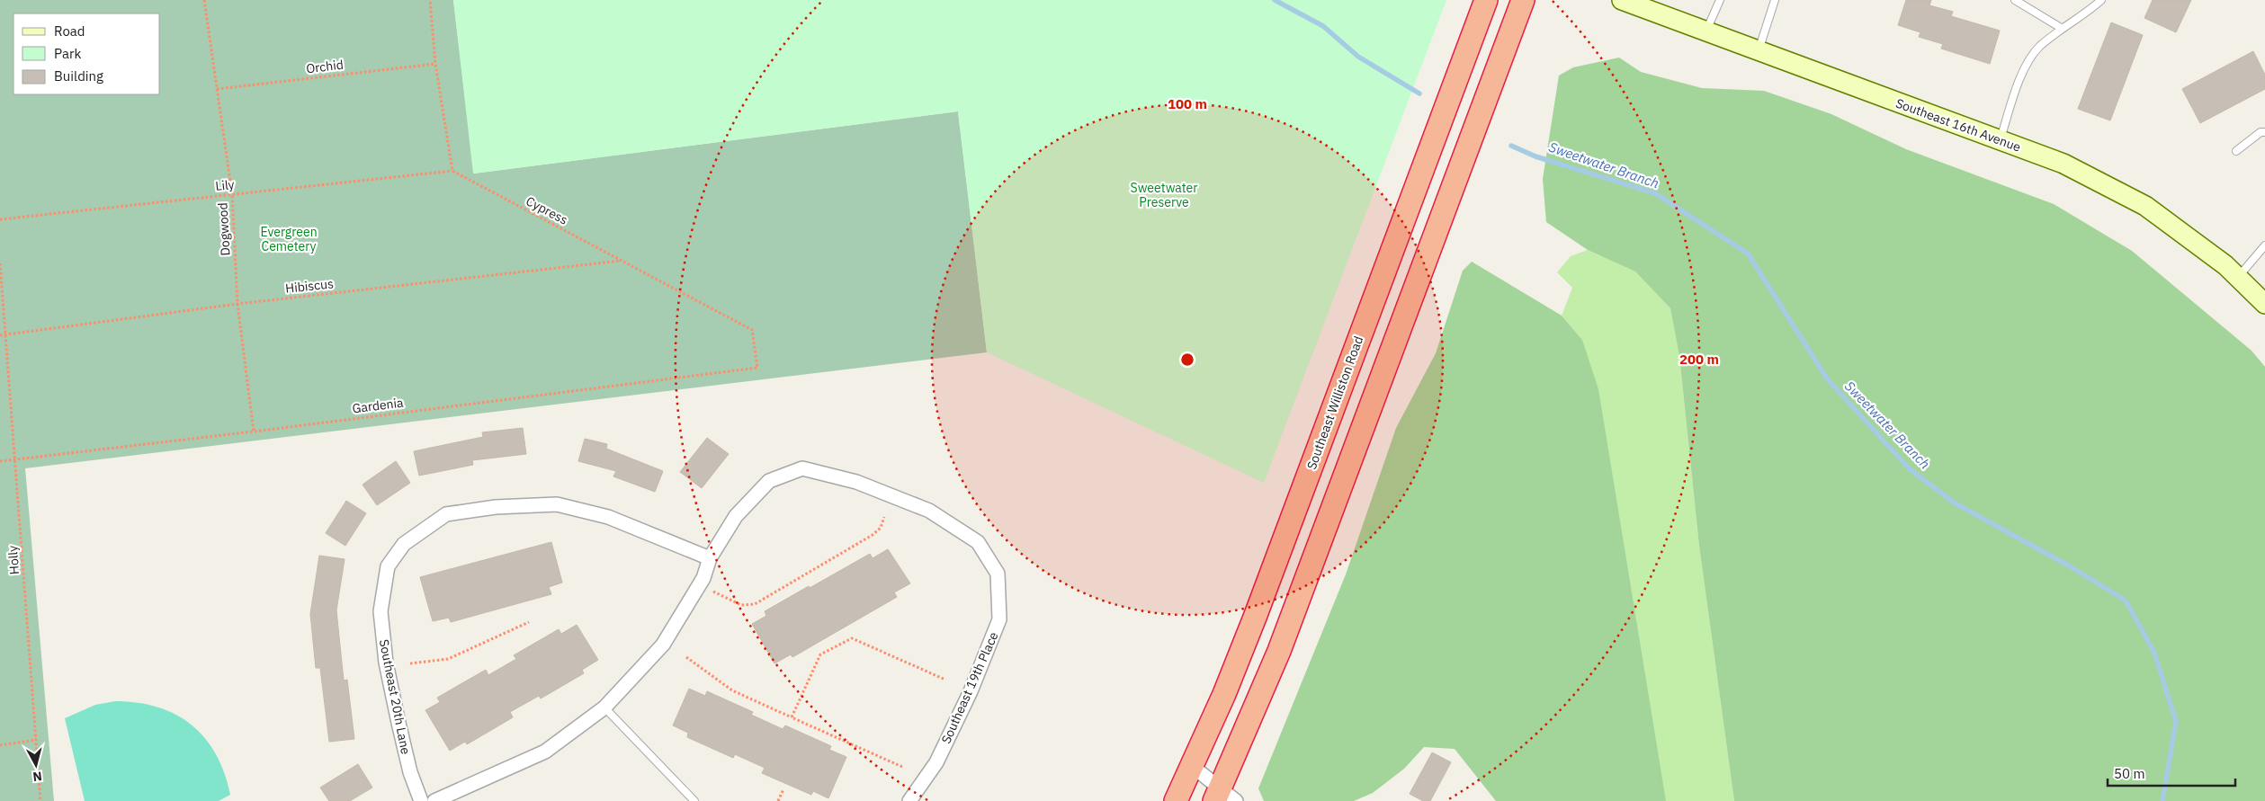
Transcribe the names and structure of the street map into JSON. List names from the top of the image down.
{
  "streets": {
    "highway": ["Southeast Williston Road"],
    "main road": ["Southeast 16th Avenue"],
    "street": ["Southeast 19th Place", "Southeast 20th Lane"],
    "path": [
      "Orchid",
      "Lily",
      "Cypress",
      "Dogwood",
      "Hibiscus",
      "Gardenia",
      "Holly"
    ]
  },
  "crossings": [
    ["Orchid", "Dogwood"],
    ["Lily", "Cypress"],
    ["Lily", "Dogwood"],
    ["Cypress", "Hibiscus"],
    ["Cypress", "Gardenia"],
    ["Dogwood", "Hibiscus"],
    ["Dogwood", "Gardenia"],
    ["Hibiscus", "Holly"],
    ["Gardenia", "Holly"],
    ["Southeast 19th Place", "Southeast 20th Lane"]
  ],
  "water": ["Sweetwater Branch"],
  "parks": ["Sweetwater Preserve", "Evergreen Cemetery"],
  "legend": ["Road", "Park", "Building"],
  "scale_bar": "50 m",
  "north": "bottom",
  "rings": ["100 m", "200 m"]
}
